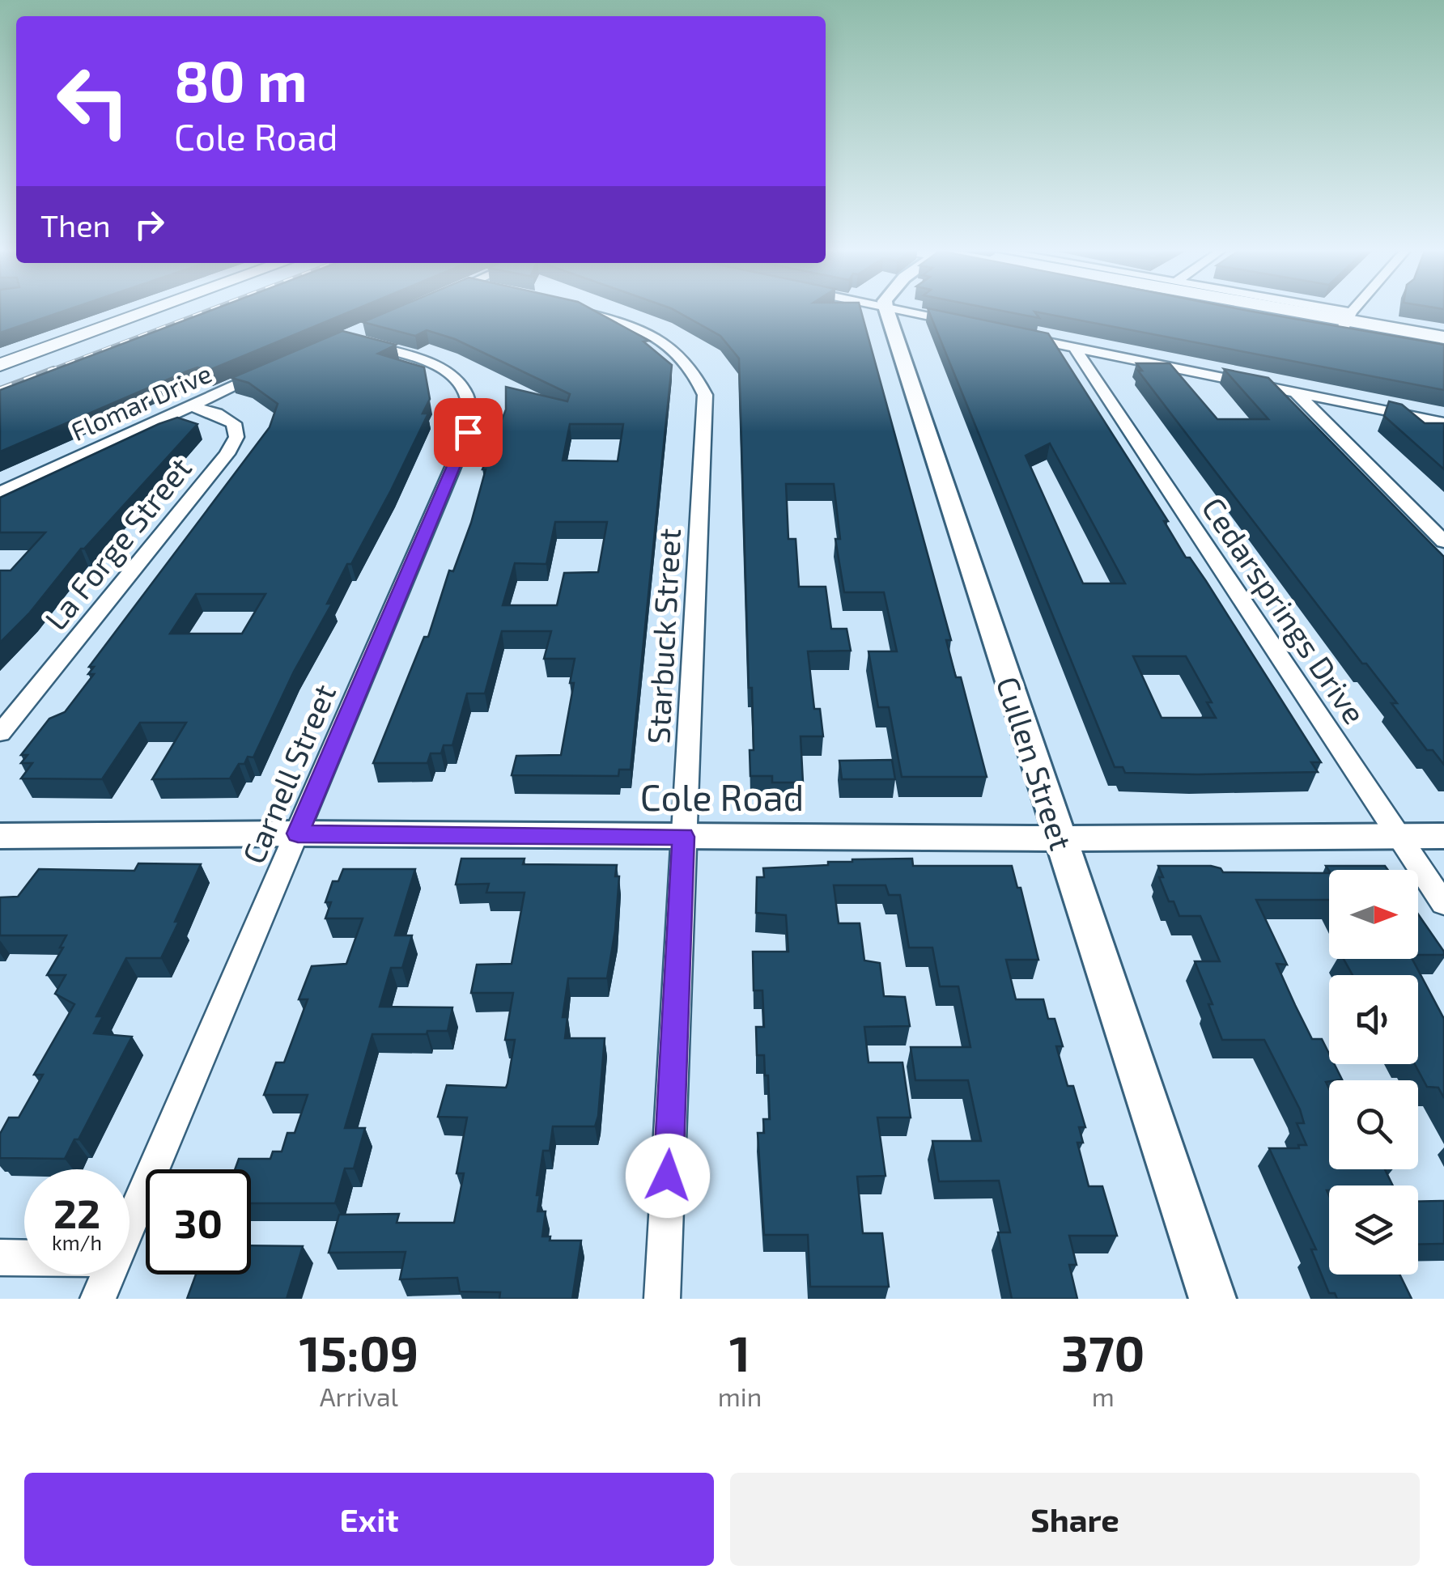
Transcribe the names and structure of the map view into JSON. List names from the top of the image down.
{
  "streets": {
    "street": [
      "Flomar Drive",
      "La Forge Street",
      "Cedarsprings Drive",
      "Starbuck Street",
      "Cullen Street",
      "Carnell Street",
      "Cole Road"
    ]
  },
  "crossings": [
    ["Flomar Drive", "La Forge Street"],
    ["Cedarsprings Drive", "Cole Road"],
    ["Starbuck Street", "Cole Road"],
    ["Cullen Street", "Cole Road"],
    ["Carnell Street", "Cole Road"]
  ],
  "north": "right",
  "page": {
    "turn": ["80 m", "Cole Road"],
    "then": "Then",
    "speed": "22 km/h",
    "limit": "30",
    "eta": [
      "15:09",
      "Arrival",
      "1",
      "min",
      "370",
      "m"
    ],
    "buttons": ["Exit", "Share"]
  }
}
